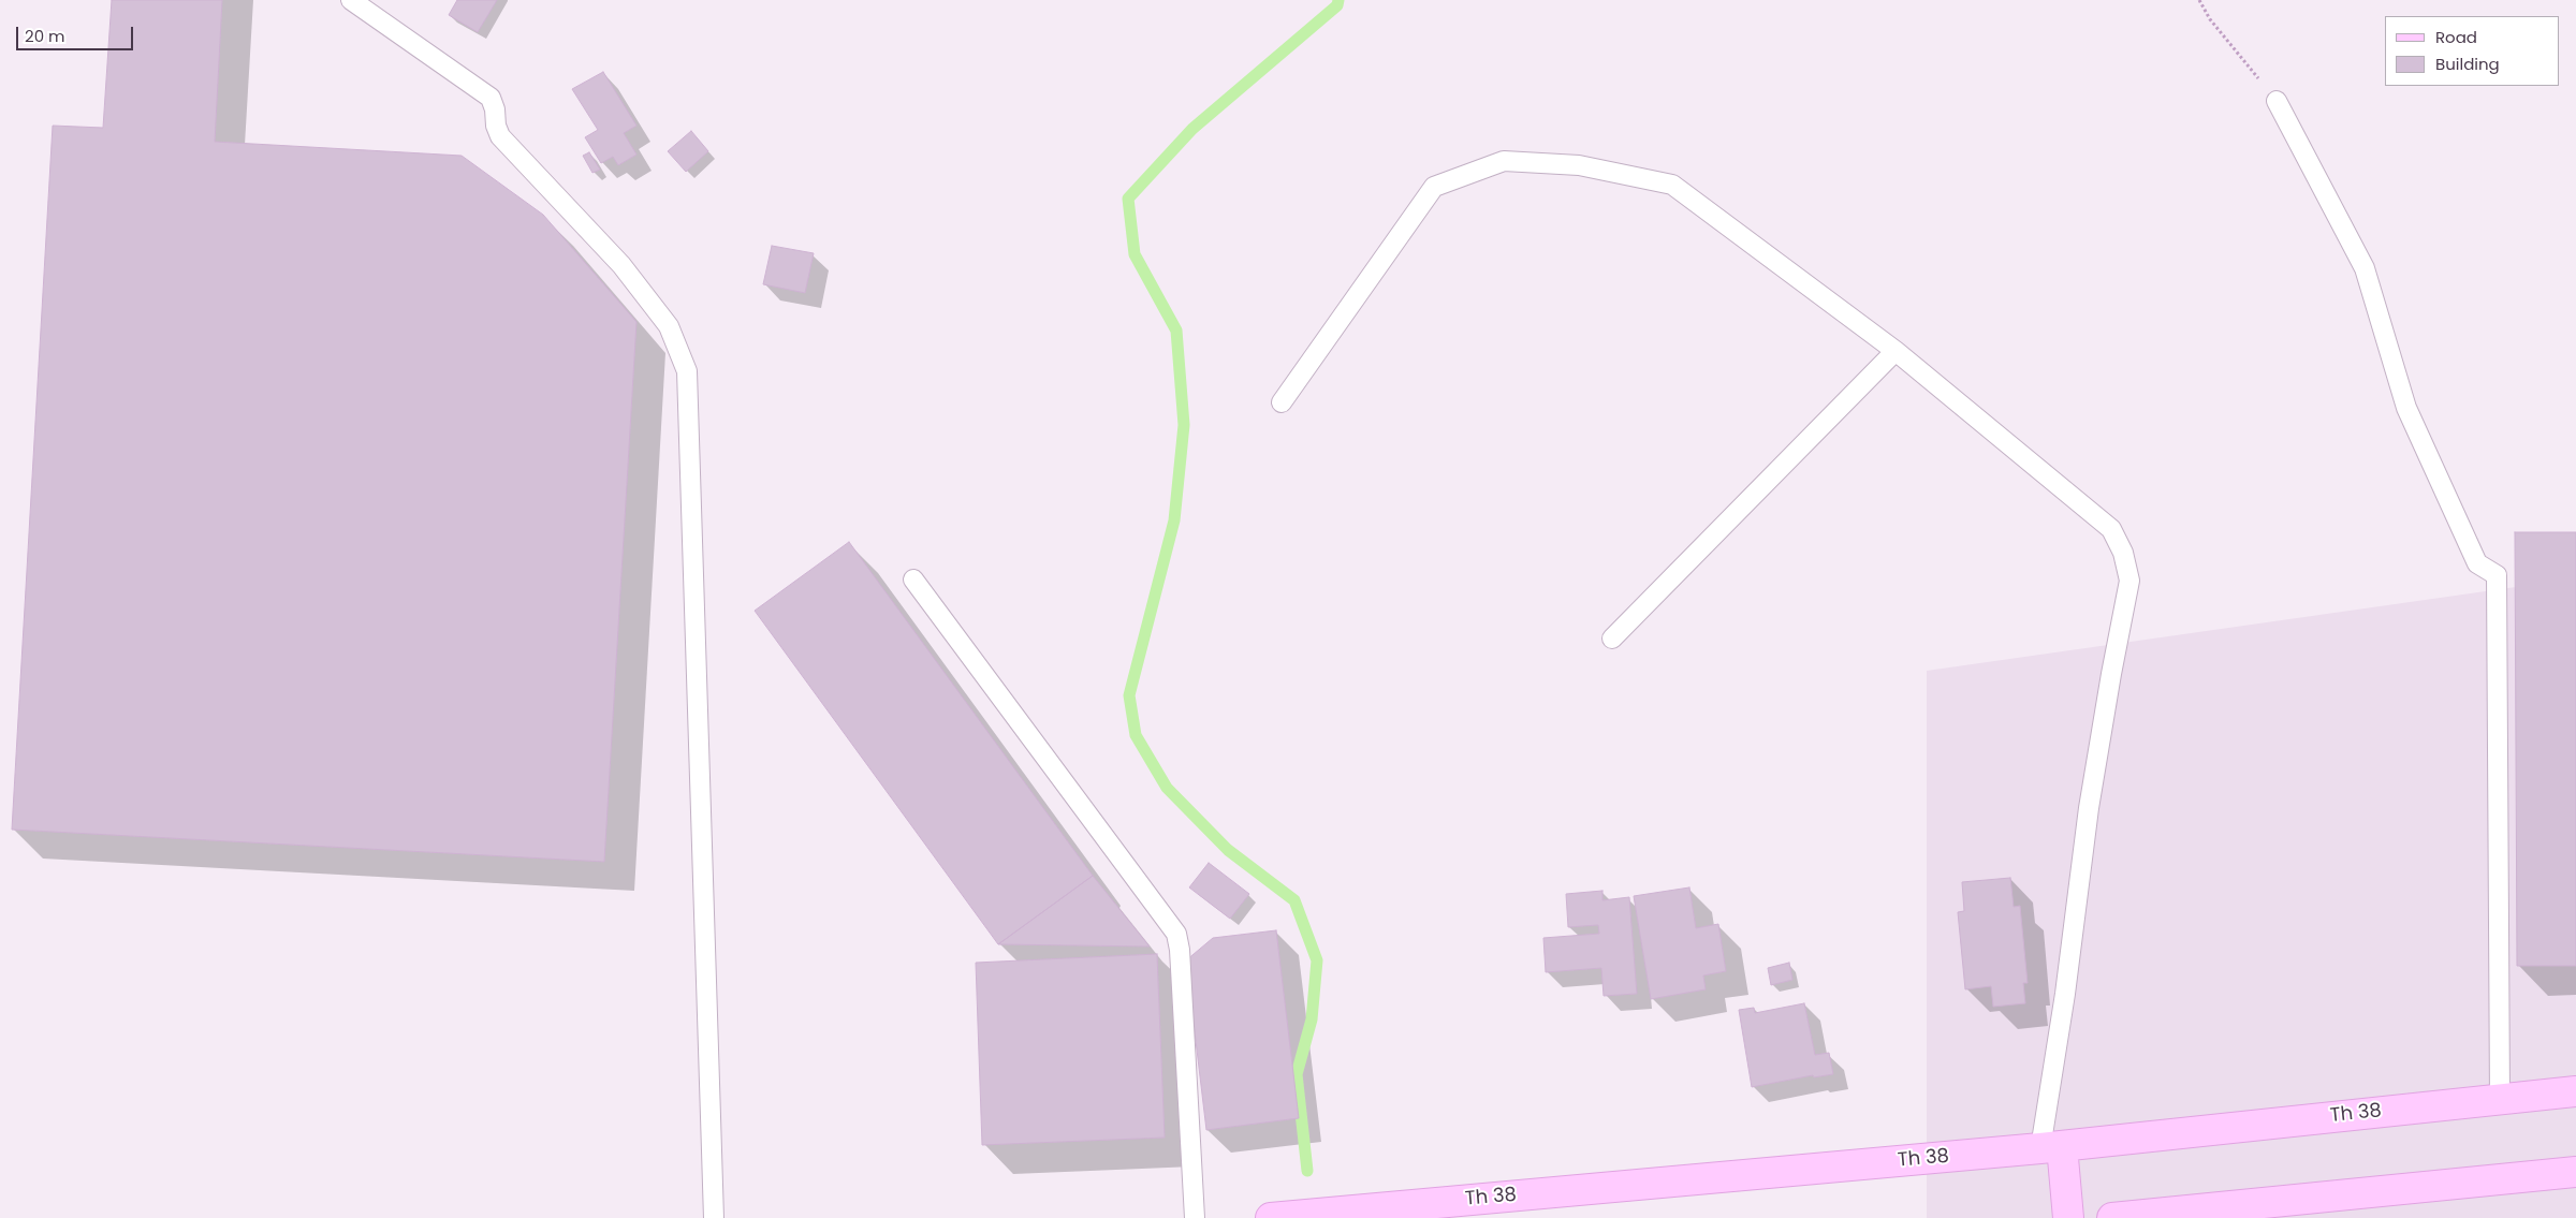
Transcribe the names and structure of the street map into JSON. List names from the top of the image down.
{
  "streets": {
    "street": ["Th 38"]
  },
  "legend": ["Road", "Building"],
  "scale_bar": "20 m"
}
